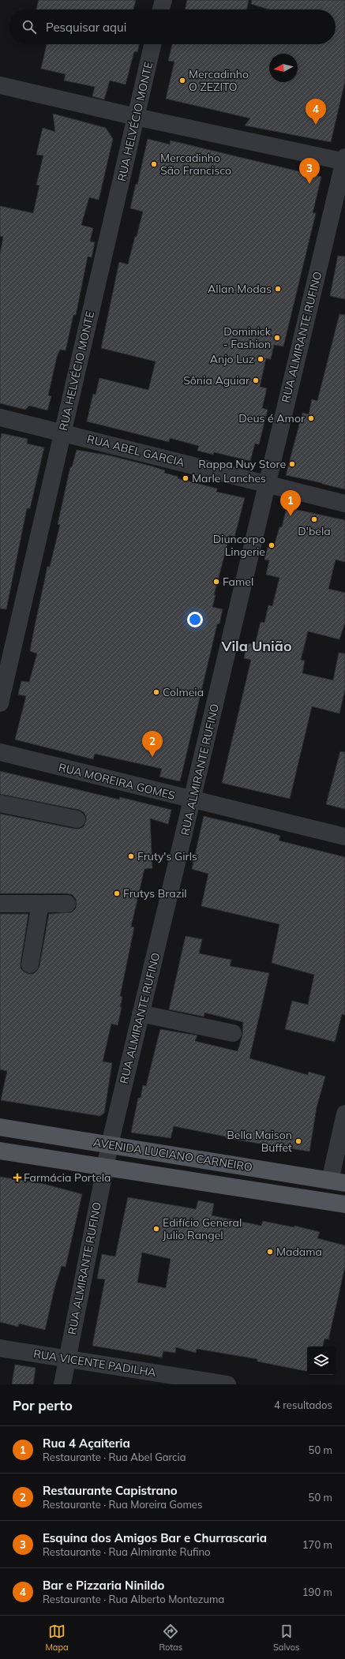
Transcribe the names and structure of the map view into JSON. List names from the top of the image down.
{
  "streets": {
    "main road": ["AVENIDA LUCIANO CARNEIRO"],
    "street": [
      "RUA HELVÉCIO MONTE",
      "RUA ALMIRANTE RUFINO",
      "RUA ABEL GARCIA",
      "RUA MOREIRA GOMES",
      "RUA VICENTE PADILHA"
    ]
  },
  "crossings": [
    ["RUA HELVÉCIO MONTE", "RUA ABEL GARCIA"],
    ["RUA ALMIRANTE RUFINO", "RUA ABEL GARCIA"],
    ["RUA ALMIRANTE RUFINO", "RUA MOREIRA GOMES"],
    ["RUA ALMIRANTE RUFINO", "AVENIDA LUCIANO CARNEIRO"],
    ["RUA ALMIRANTE RUFINO", "RUA VICENTE PADILHA"]
  ],
  "districts": ["Vila União"],
  "places": {
    "other": [
      "Mercadinho O ZEZITO",
      "Mercadinho São Francisco",
      "Allan Modas",
      "Dominick - Fashion",
      "Anjo Luz",
      "Sônia Aguiar",
      "Deus é Amor",
      "Rappa Nuy Store",
      "Marle Lanches",
      "D'bela",
      "Diuncorpo Lingerie",
      "Famel",
      "Colmeia",
      "Fruty's Girls",
      "Frutys Brazil",
      "Bella Maison Buffet",
      "Edifício General Julio Rangel",
      "Madama"
    ],
    "health": ["Farmácia Portela"]
  },
  "north": "left",
  "page": {
    "search": "Pesquisar aqui",
    "pins": [
      "4",
      "3",
      "1",
      "2"
    ],
    "heading": ["Por perto", "4 resultados"],
    "list": [
      {
        "mark": "1",
        "name": "Rua 4 Açaiteria",
        "note": "Restaurante · Rua Abel Garcia",
        "value": "50 m"
      },
      {
        "mark": "2",
        "name": "Restaurante Capistrano",
        "note": "Restaurante · Rua Moreira Gomes",
        "value": "50 m"
      },
      {
        "mark": "3",
        "name": "Esquina dos Amigos Bar e Churrascaria",
        "note": "Restaurante · Rua Almirante Rufino",
        "value": "170 m"
      },
      {
        "mark": "4",
        "name": "Bar e Pizzaria Ninildo",
        "note": "Restaurante · Rua Alberto Montezuma",
        "value": "190 m"
      }
    ],
    "nav": ["Mapa", "Rotas", "Salvos"]
  }
}
